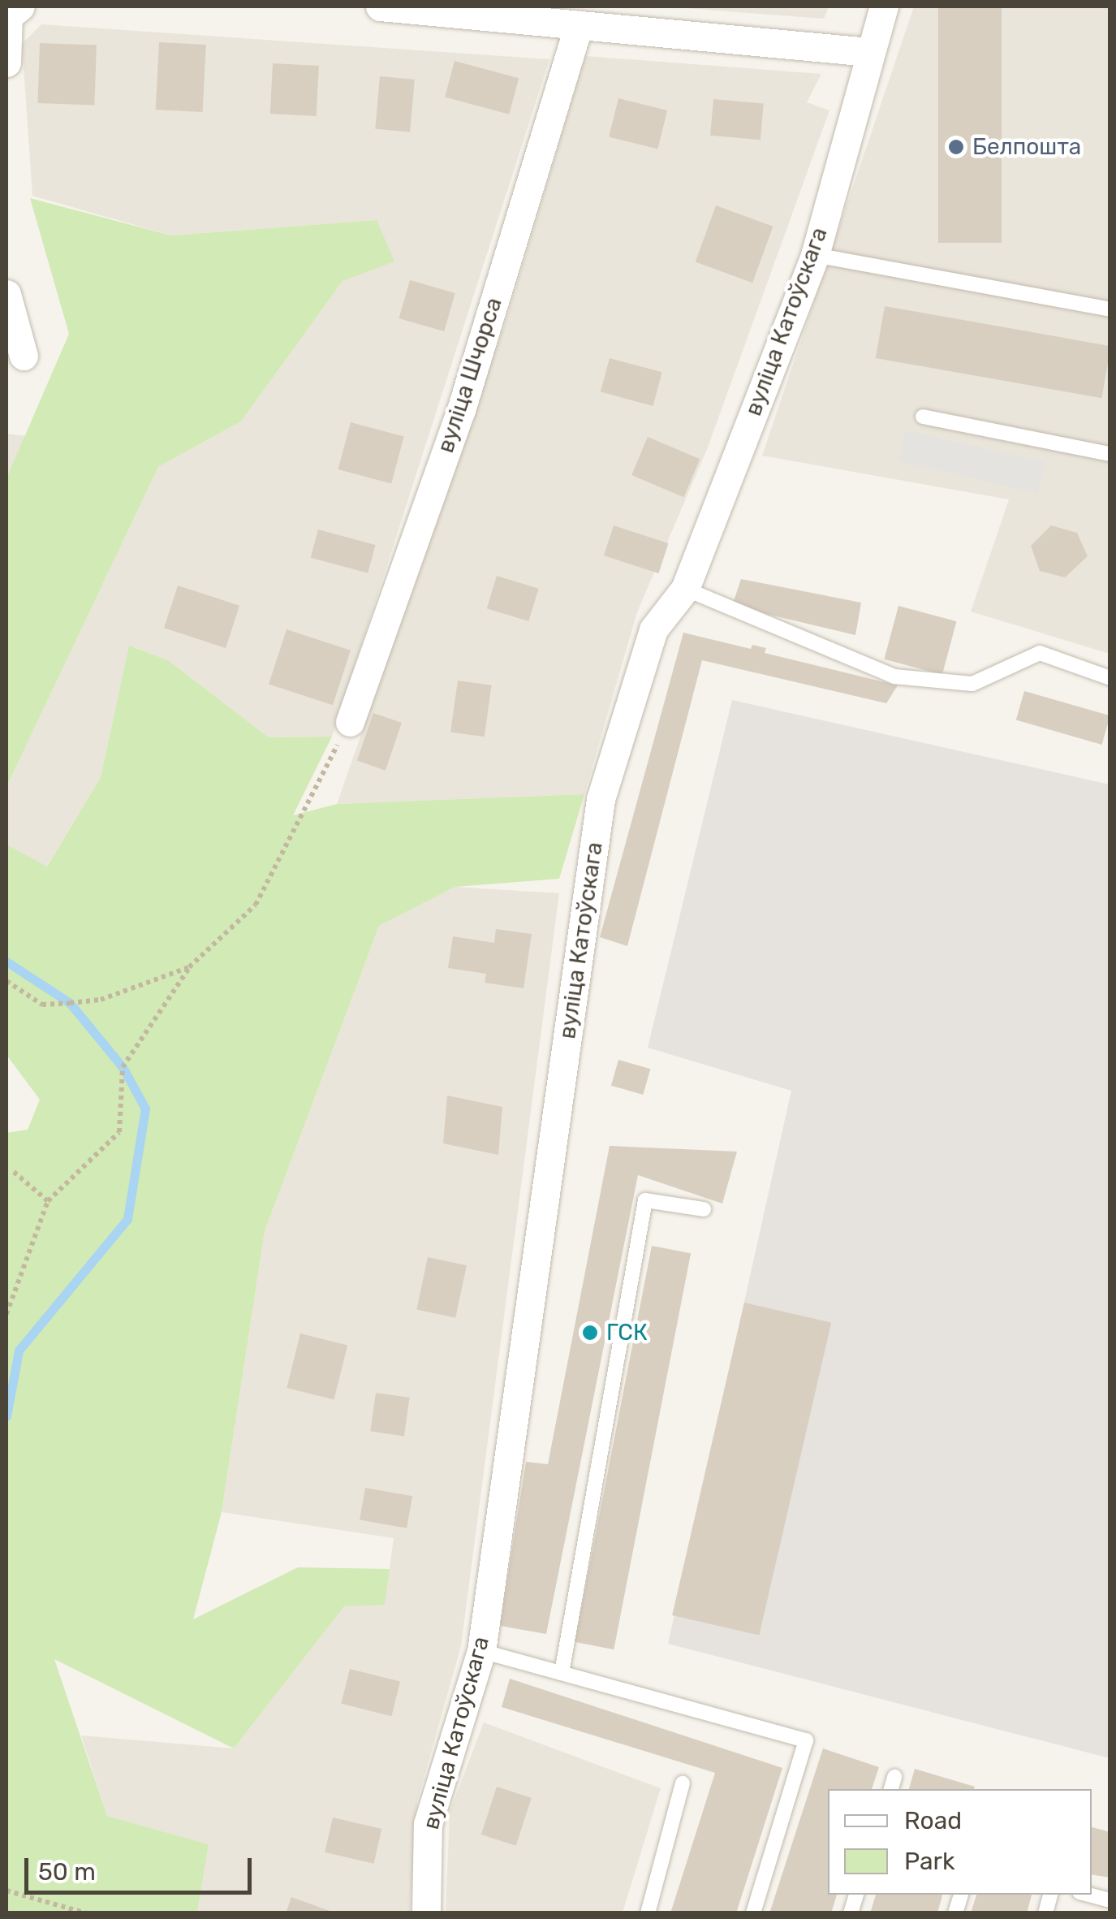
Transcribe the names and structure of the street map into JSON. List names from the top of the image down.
{
  "streets": {
    "street": ["вуліца Катоўскага", "вуліца Шчорса"]
  },
  "places": ["Белпошта", "ГСК"],
  "legend": ["Road", "Park"],
  "scale_bar": "50 m"
}
